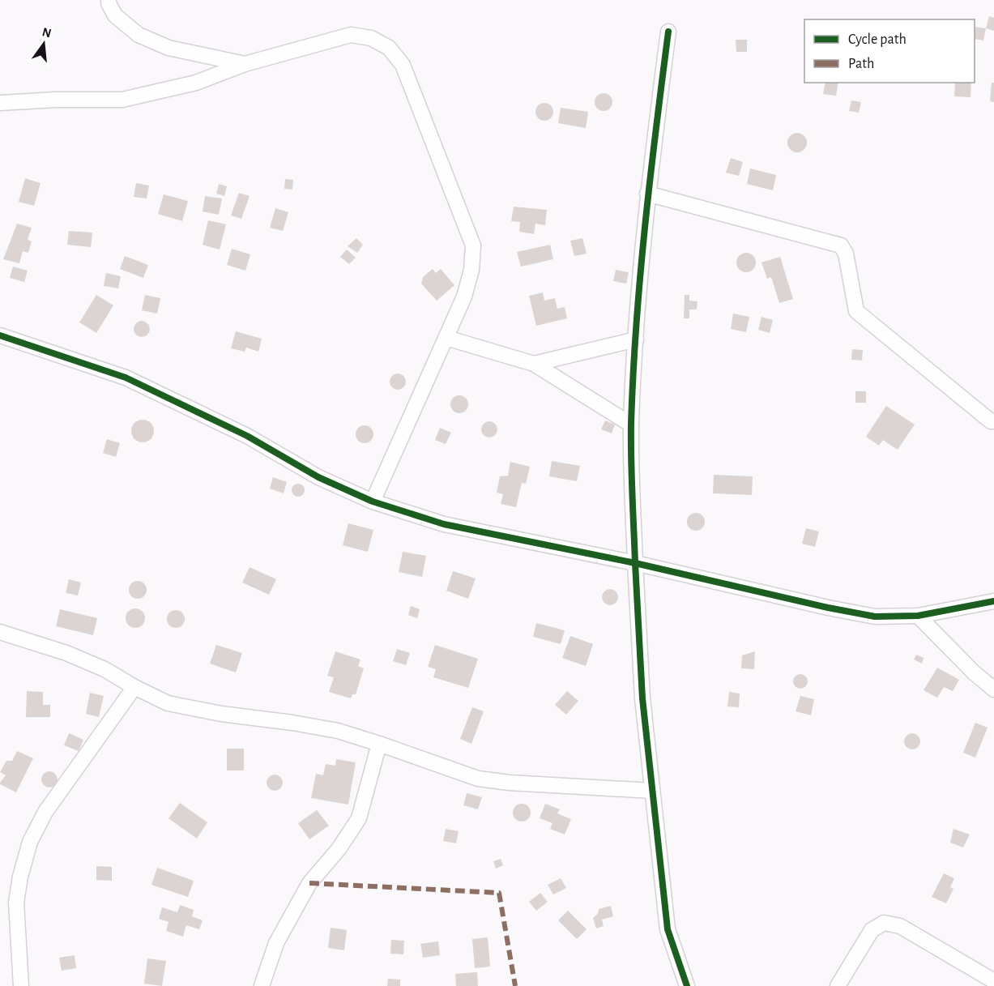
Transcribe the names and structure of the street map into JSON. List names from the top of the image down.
{
  "legend": ["Cycle path", "Path"],
  "north": "top"
}
